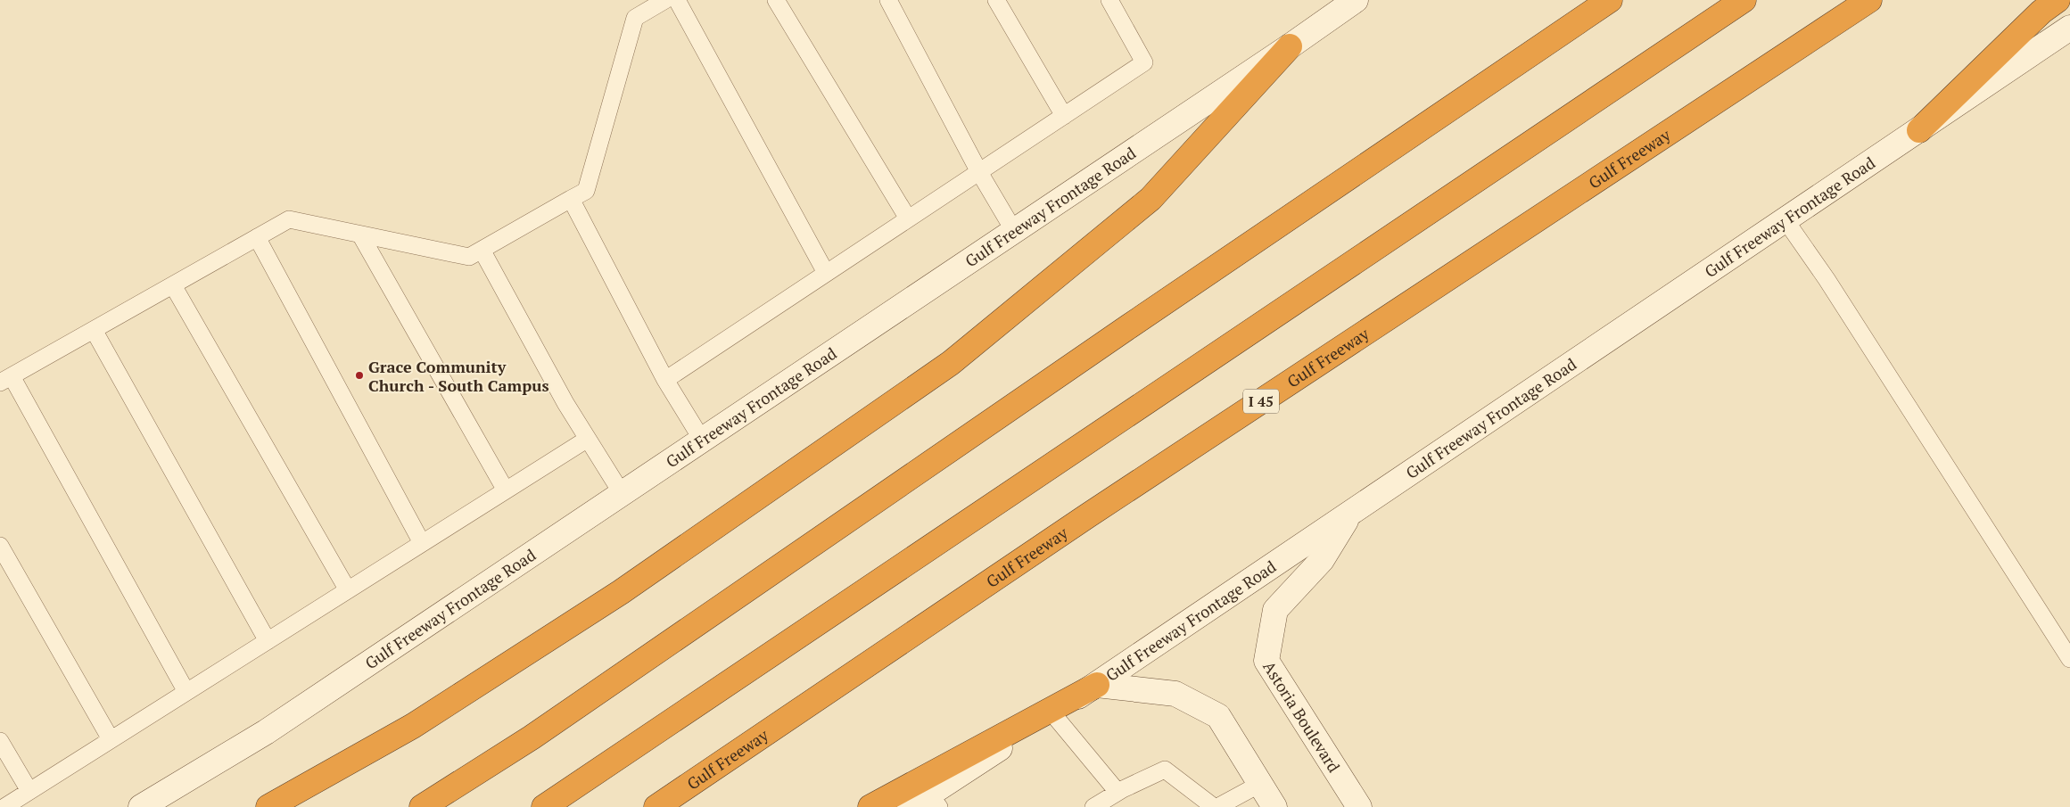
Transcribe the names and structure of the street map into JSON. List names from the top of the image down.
{
  "streets": {
    "highway": ["Gulf Freeway", "I 45"],
    "main road": ["Gulf Freeway Frontage Road", "Astoria Boulevard"]
  },
  "crossings": [
    ["Gulf Freeway Frontage Road", "Astoria Boulevard"]
  ],
  "places": ["Grace Community Church - South Campus"]
}
